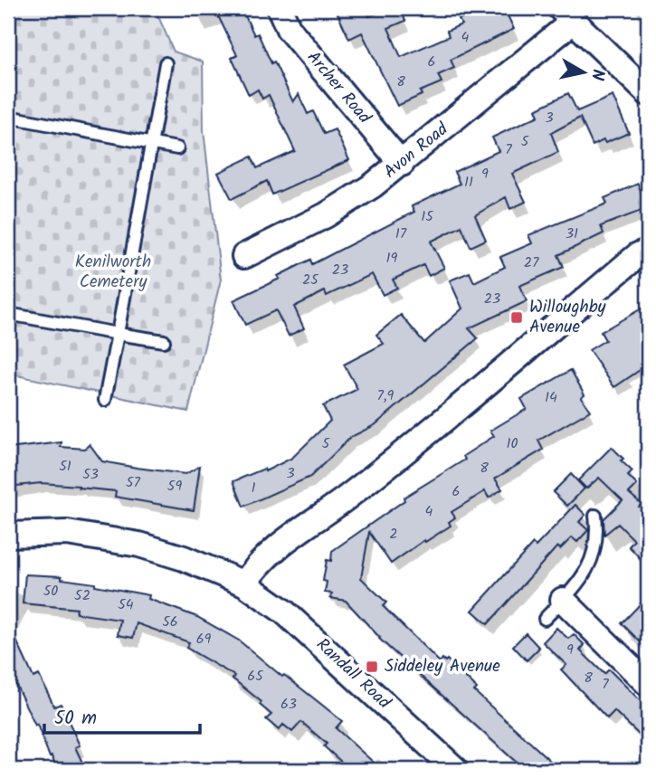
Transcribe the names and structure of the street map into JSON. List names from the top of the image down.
{
  "streets": {
    "street": ["Archer Road", "Avon Road", "Randall Road"]
  },
  "crossings": [
    ["Archer Road", "Avon Road"]
  ],
  "parks": ["Kenilworth Cemetery"],
  "places": {
    "transit": ["Willoughby Avenue", "Siddeley Avenue"]
  },
  "house_numbers": [
    "4",
    "6",
    "8",
    "3",
    "5",
    "7",
    "9",
    "11",
    "15",
    "17",
    "31",
    "19",
    "27",
    "23",
    "25",
    "23",
    "7,9",
    "14",
    "5",
    "10",
    "51",
    "8",
    "3",
    "53",
    "57",
    "59",
    "1",
    "6",
    "4",
    "2",
    "50",
    "52",
    "54",
    "56",
    "69",
    "9",
    "65",
    "8",
    "7",
    "63"
  ],
  "scale_bar": "50 m",
  "north": "right"
}
